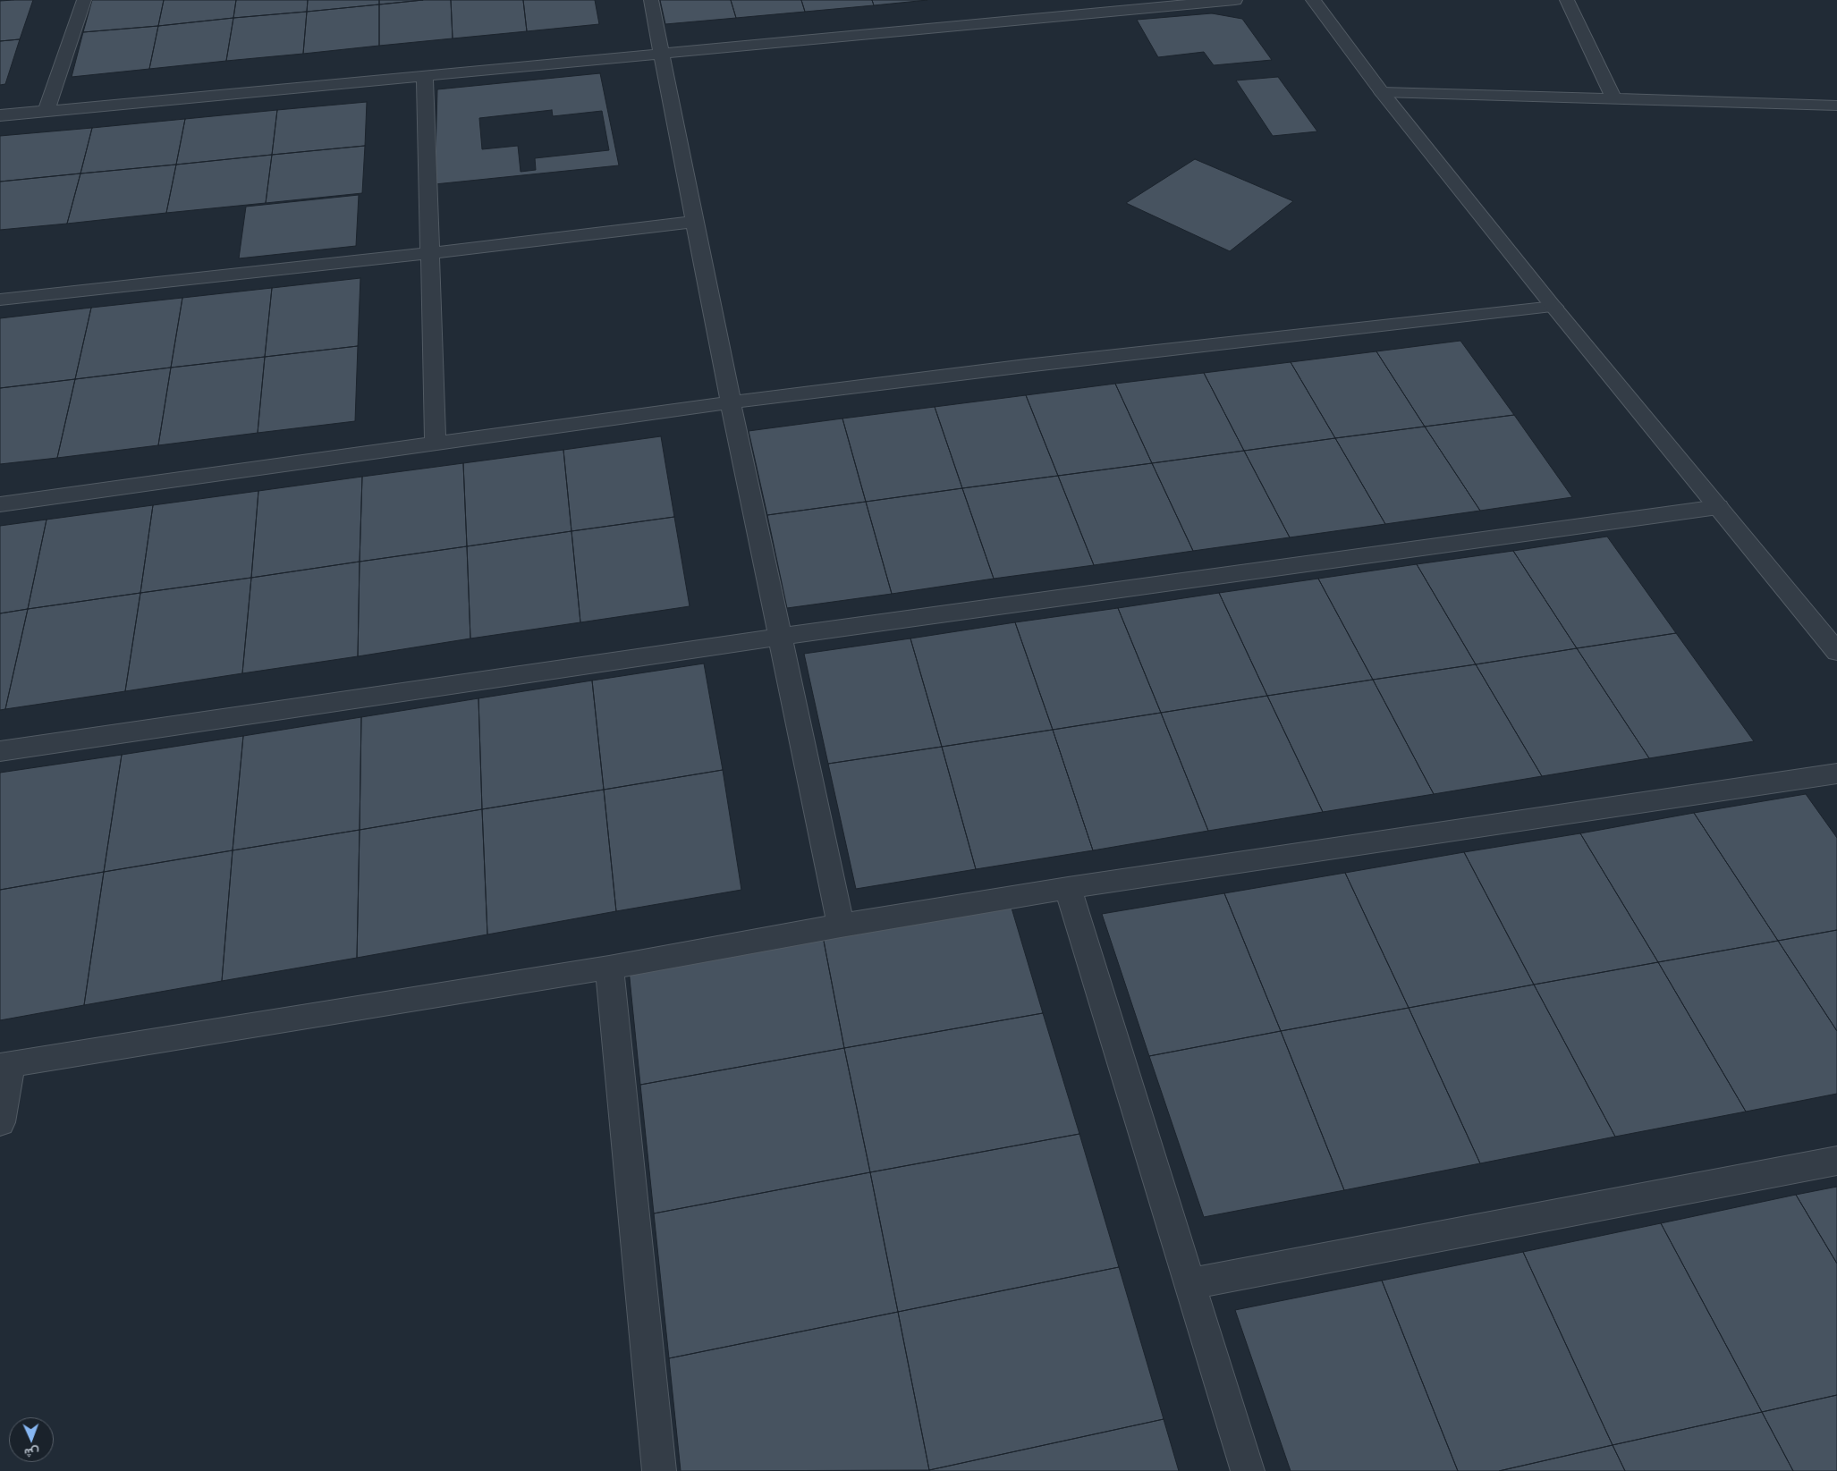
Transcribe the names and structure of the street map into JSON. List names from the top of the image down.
{
  "north": "bottom"
}
